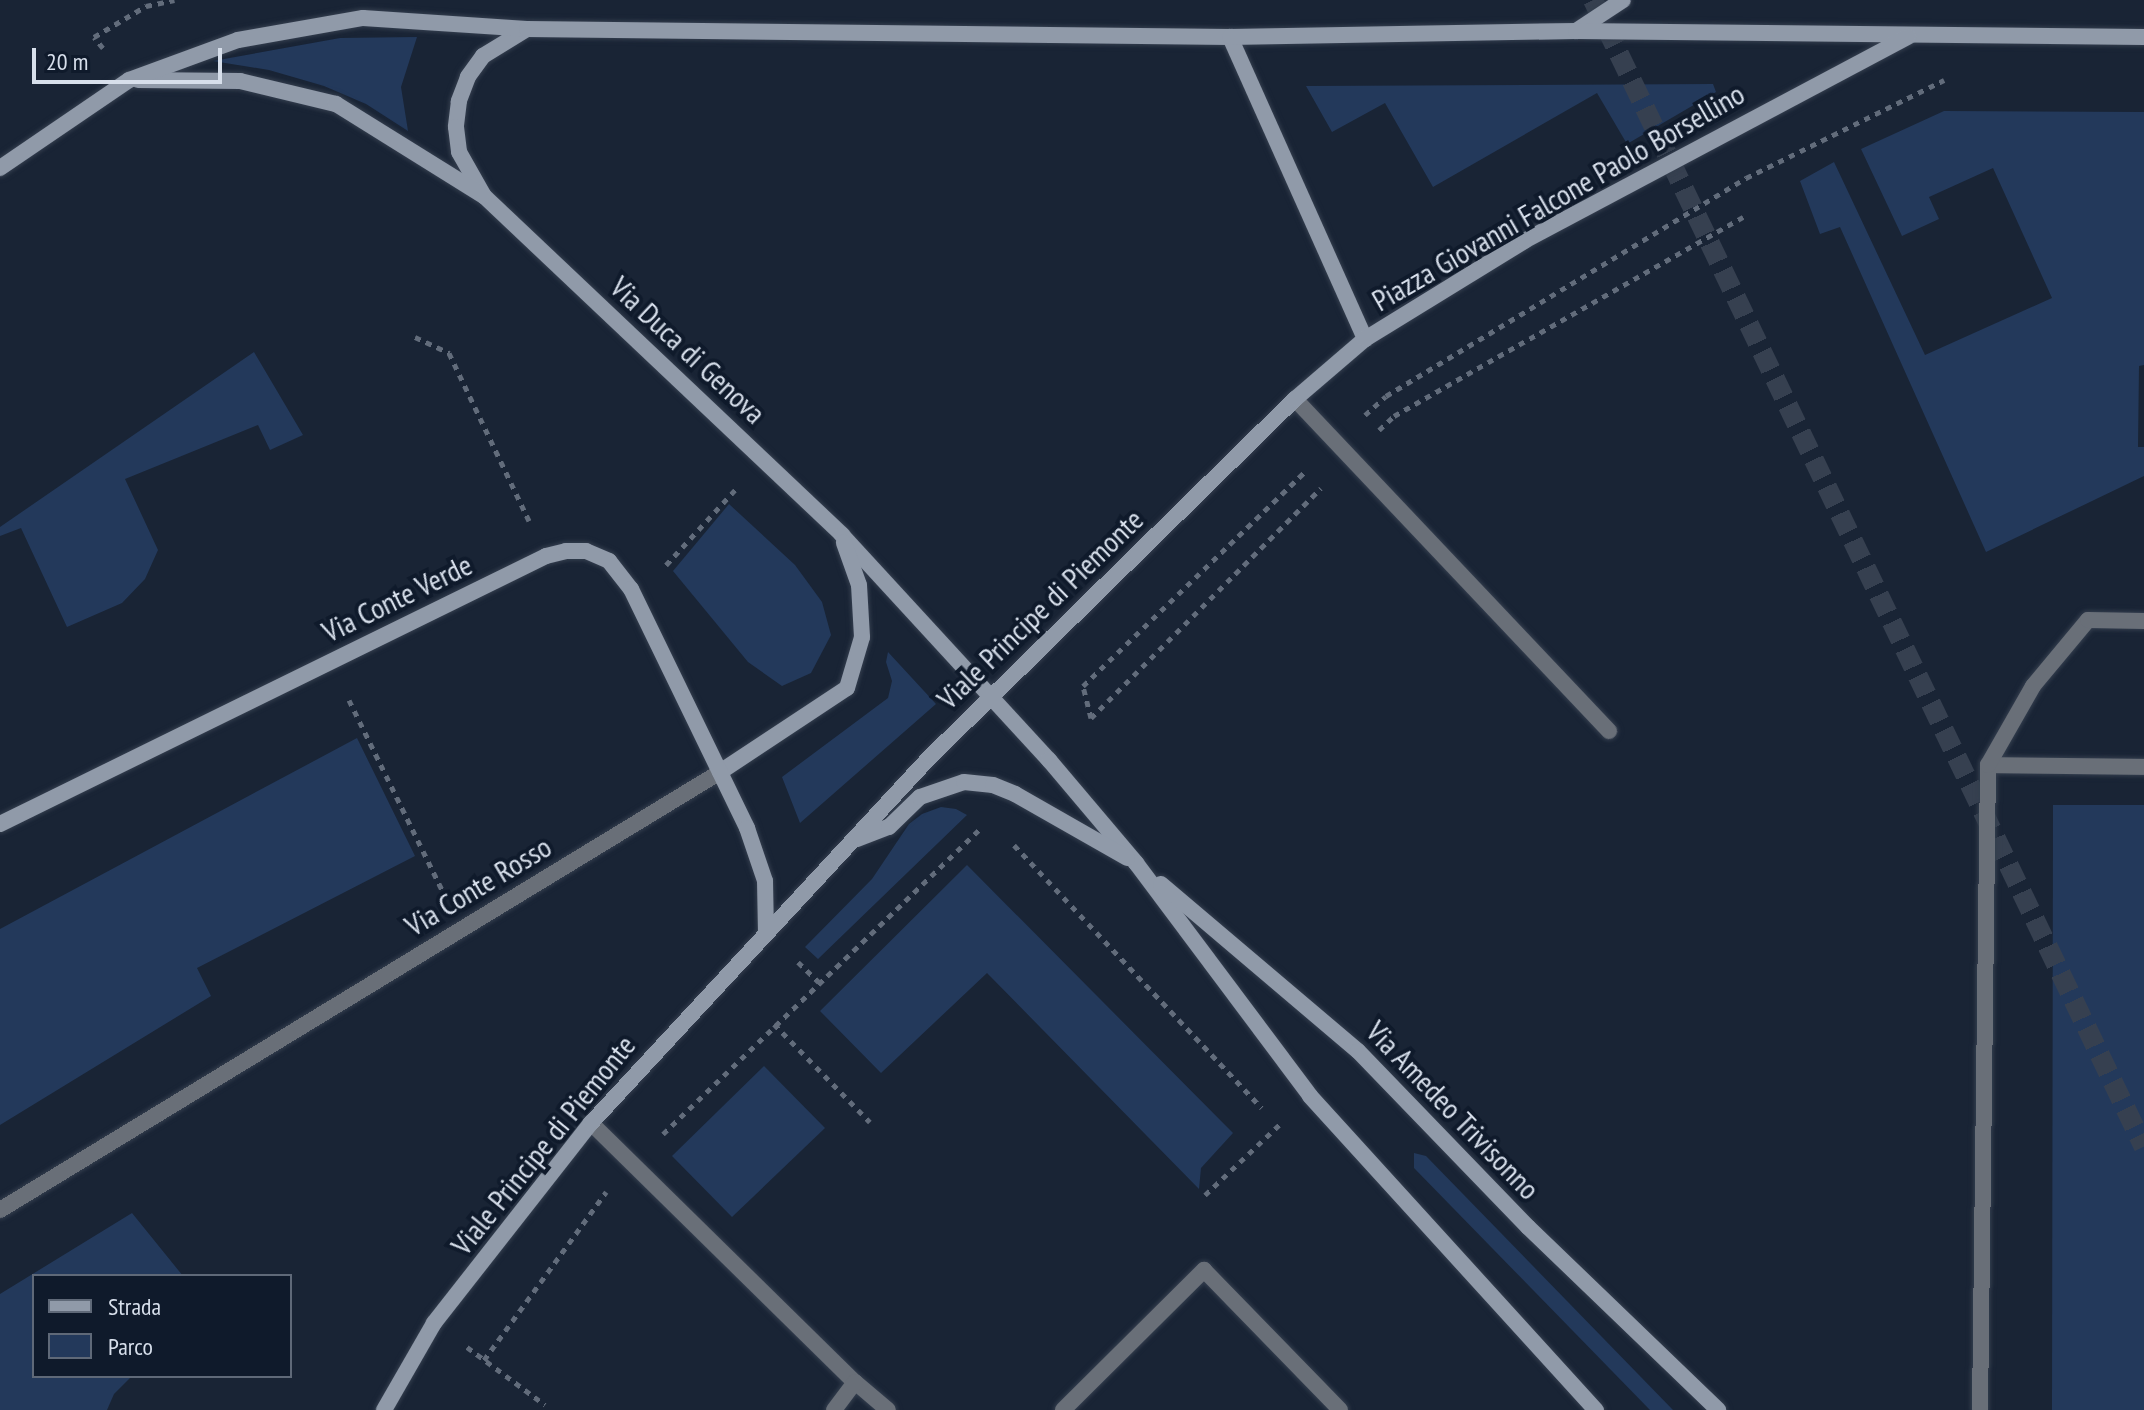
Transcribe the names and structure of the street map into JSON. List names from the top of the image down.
{
  "streets": {
    "street": [
      "Piazza Giovanni Falcone Paolo Borsellino",
      "Via Duca di Genova",
      "Via Conte Verde",
      "Viale Principe di Piemonte",
      "Via Conte Rosso",
      "Via Amedeo Trivisonno"
    ]
  },
  "crossings": [
    ["Piazza Giovanni Falcone Paolo Borsellino", "Viale Principe di Piemonte"],
    ["Via Duca di Genova", "Viale Principe di Piemonte"],
    ["Via Duca di Genova", "Via Conte Rosso"],
    ["Via Duca di Genova", "Via Amedeo Trivisonno"],
    ["Via Conte Verde", "Via Conte Rosso"],
    ["Viale Principe di Piemonte", "Via Amedeo Trivisonno"]
  ],
  "legend": ["Strada", "Parco"],
  "scale_bar": "20 m"
}
